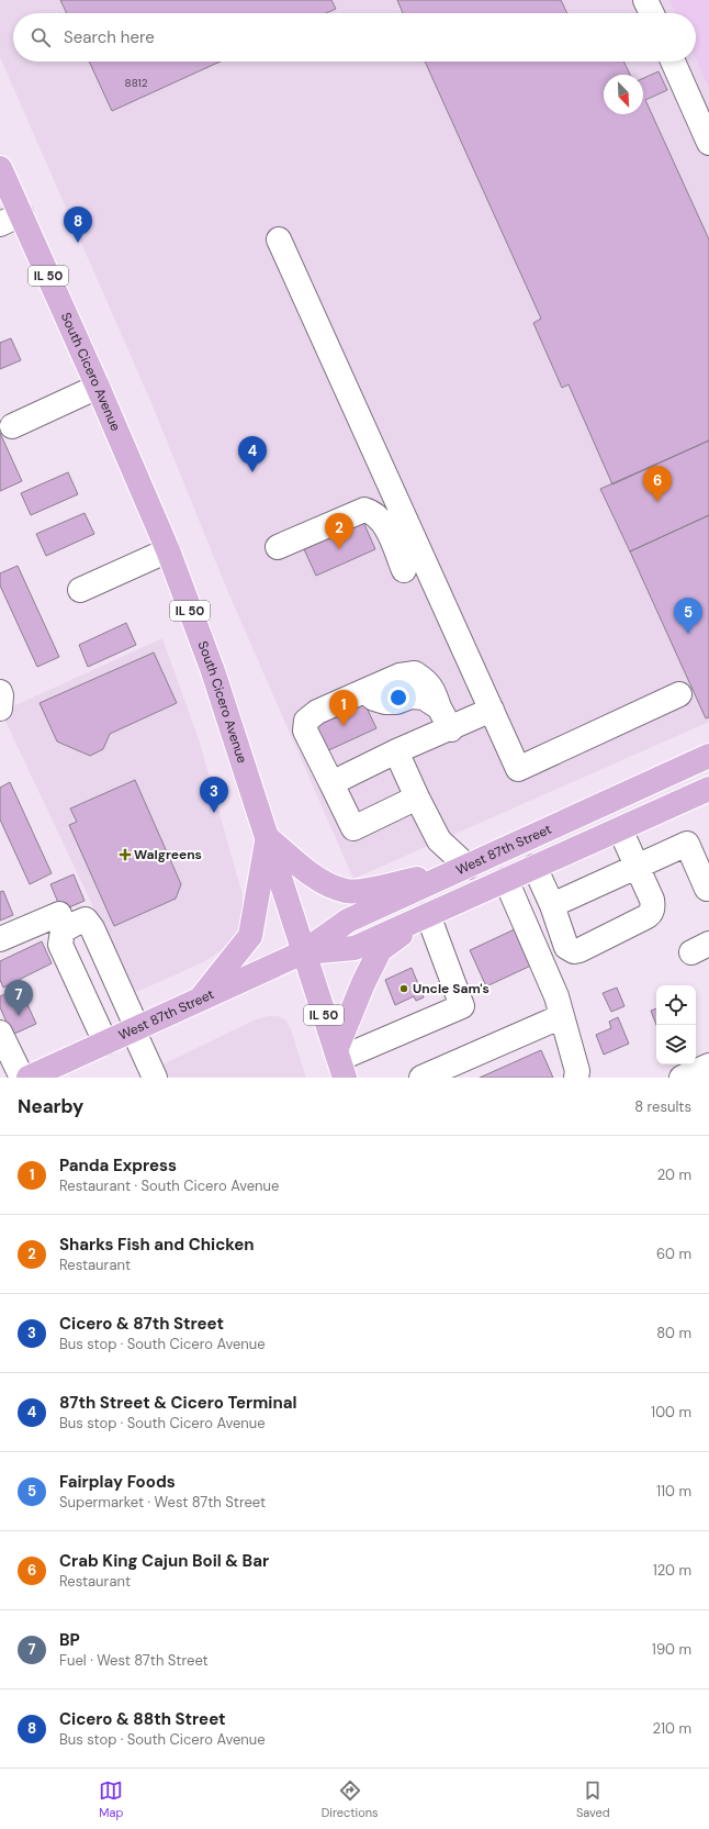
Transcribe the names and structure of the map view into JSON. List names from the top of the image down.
{
  "streets": {
    "main road": ["IL 50", "South Cicero Avenue", "West 87th Street"]
  },
  "crossings": [
    ["South Cicero Avenue", "West 87th Street"]
  ],
  "places": {
    "health": ["Walgreens"],
    "other": ["Uncle Sam's"]
  },
  "house_numbers": ["8812"],
  "north": "bottom right",
  "page": {
    "search": "Search here",
    "pins": [
      "8",
      "4",
      "6",
      "2",
      "5",
      "1",
      "3",
      "7"
    ],
    "heading": ["Nearby", "8 results"],
    "list": [
      {
        "mark": "1",
        "name": "Panda Express",
        "note": "Restaurant · South Cicero Avenue",
        "value": "20 m"
      },
      {
        "mark": "2",
        "name": "Sharks Fish and Chicken",
        "note": "Restaurant",
        "value": "60 m"
      },
      {
        "mark": "3",
        "name": "Cicero & 87th Street",
        "note": "Bus stop · South Cicero Avenue",
        "value": "80 m"
      },
      {
        "mark": "4",
        "name": "87th Street & Cicero Terminal",
        "note": "Bus stop · South Cicero Avenue",
        "value": "100 m"
      },
      {
        "mark": "5",
        "name": "Fairplay Foods",
        "note": "Supermarket · West 87th Street",
        "value": "110 m"
      },
      {
        "mark": "6",
        "name": "Crab King Cajun Boil & Bar",
        "note": "Restaurant",
        "value": "120 m"
      },
      {
        "mark": "7",
        "name": "BP",
        "note": "Fuel · West 87th Street",
        "value": "190 m"
      },
      {
        "mark": "8",
        "name": "Cicero & 88th Street",
        "note": "Bus stop · South Cicero Avenue",
        "value": "210 m"
      }
    ],
    "nav": ["Map", "Directions", "Saved"]
  }
}
